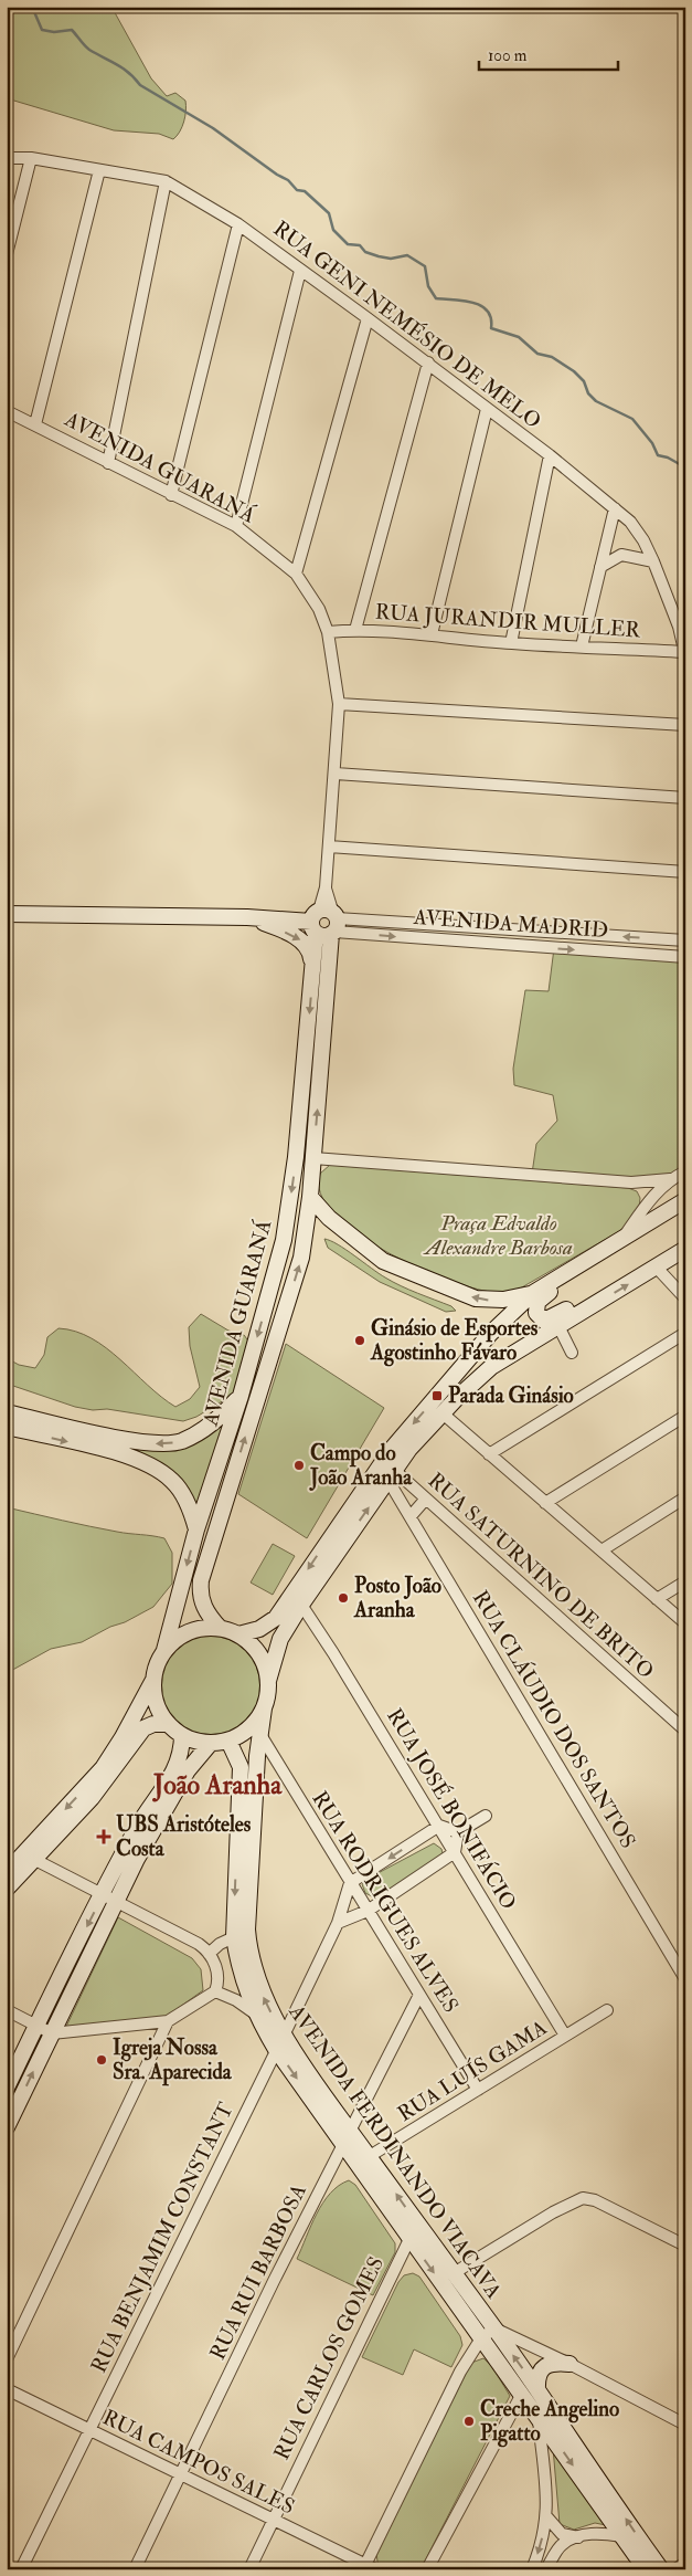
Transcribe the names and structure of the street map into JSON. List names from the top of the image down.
{
  "streets": {
    "street": [
      "RUA GENI NEMÉSIO DE MELO",
      "AVENIDA GUARANÁ",
      "RUA JURANDIR MULLER",
      "AVENIDA MADRID",
      "RUA SATURNINO DE BRITO",
      "RUA CLÁUDIO DOS SANTOS",
      "RUA JOSÉ BONIFÁCIO",
      "RUA RODRIGUES ALVES",
      "RUA LUÍS GAMA",
      "AVENIDA FERDINANDO VIACAVA",
      "RUA BENJAMIM CONSTANT",
      "RUA RUI BARBOSA",
      "RUA CARLOS GOMES",
      "RUA CAMPOS SALES"
    ]
  },
  "crossings": [
    ["RUA GENI NEMÉSIO DE MELO", "RUA JURANDIR MULLER"],
    ["AVENIDA GUARANÁ", "RUA JURANDIR MULLER"],
    ["AVENIDA GUARANÁ", "AVENIDA MADRID"],
    ["AVENIDA GUARANÁ", "AVENIDA FERDINANDO VIACAVA"],
    ["RUA SATURNINO DE BRITO", "RUA CLÁUDIO DOS SANTOS"],
    ["RUA JOSÉ BONIFÁCIO", "RUA LUÍS GAMA"],
    ["RUA RODRIGUES ALVES", "RUA LUÍS GAMA"],
    ["RUA RODRIGUES ALVES", "AVENIDA FERDINANDO VIACAVA"],
    ["RUA RODRIGUES ALVES", "RUA BENJAMIM CONSTANT"],
    ["RUA RODRIGUES ALVES", "RUA RUI BARBOSA"],
    ["RUA LUÍS GAMA", "AVENIDA FERDINANDO VIACAVA"],
    ["AVENIDA FERDINANDO VIACAVA", "RUA BENJAMIM CONSTANT"],
    ["AVENIDA FERDINANDO VIACAVA", "RUA RUI BARBOSA"],
    ["AVENIDA FERDINANDO VIACAVA", "RUA CARLOS GOMES"],
    ["RUA BENJAMIM CONSTANT", "RUA CAMPOS SALES"],
    ["RUA RUI BARBOSA", "RUA CAMPOS SALES"],
    ["RUA CARLOS GOMES", "RUA CAMPOS SALES"]
  ],
  "districts": ["João Aranha"],
  "parks": ["Praça Edvaldo Alexandre Barbosa"],
  "places": {
    "other": [
      "Ginásio de Esportes Agostinho Fávaro",
      "Campo do João Aranha",
      "Posto João Aranha",
      "Igreja Nossa Sra. Aparecida",
      "Creche Angelino Pigatto"
    ],
    "transit": ["Parada Ginásio"],
    "health": ["UBS Aristóteles Costa"]
  },
  "scale_bar": "100 m"
}
